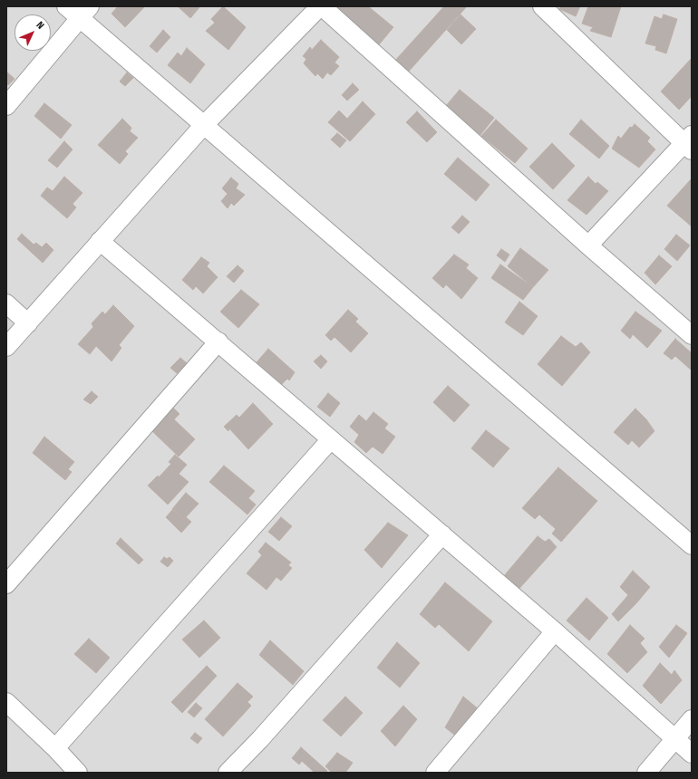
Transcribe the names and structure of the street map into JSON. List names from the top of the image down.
{
  "north": "top right"
}
